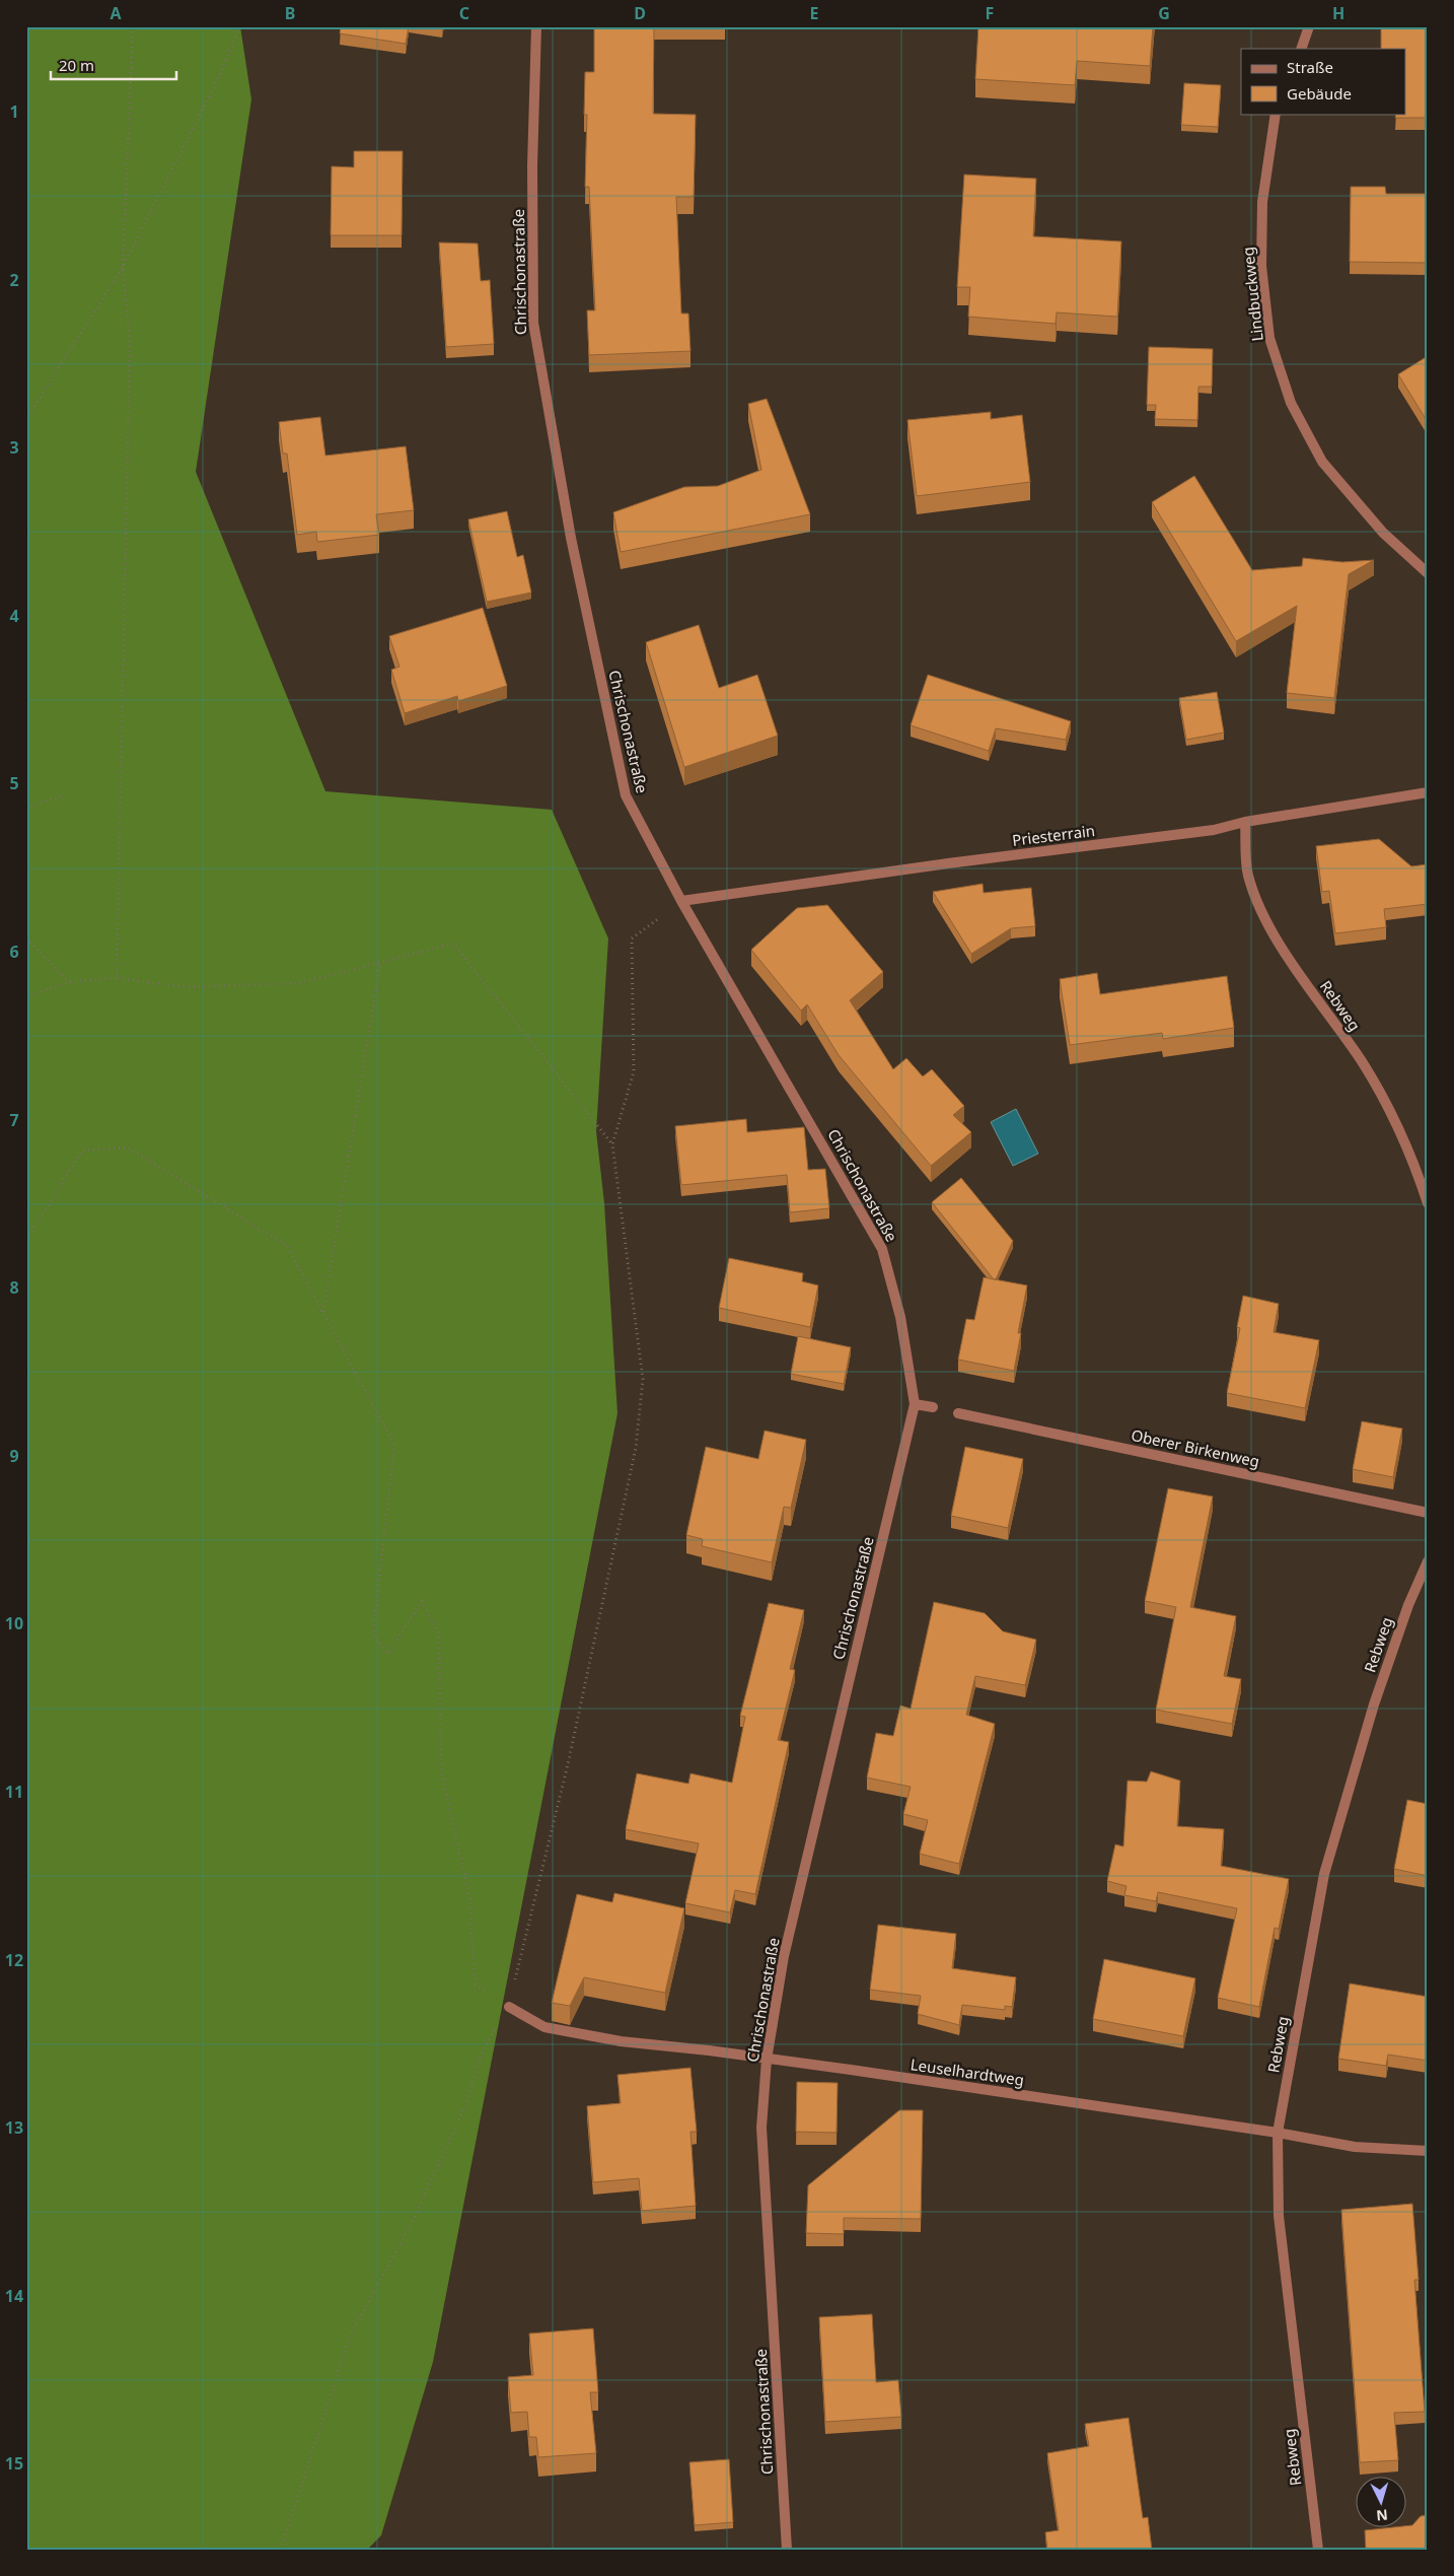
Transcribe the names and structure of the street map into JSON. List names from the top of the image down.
{
  "streets": {
    "street": [
      "Chrischonastraße",
      "Lindbuckweg",
      "Priesterrain",
      "Rebweg",
      "Oberer Birkenweg",
      "Leuselhardtweg"
    ]
  },
  "crossings": [
    ["Chrischonastraße", "Priesterrain"],
    ["Chrischonastraße", "Leuselhardtweg"],
    ["Priesterrain", "Rebweg"],
    ["Rebweg", "Leuselhardtweg"]
  ],
  "legend": ["Straße", "Gebäude"],
  "scale_bar": "20 m",
  "north": "bottom",
  "grid": {
    "columns": [
      "A",
      "B",
      "C",
      "D",
      "E",
      "F",
      "G",
      "H"
    ],
    "rows": [
      "1",
      "2",
      "3",
      "4",
      "5",
      "6",
      "7",
      "8",
      "9",
      "10",
      "11",
      "12",
      "13",
      "14",
      "15"
    ]
  }
}
